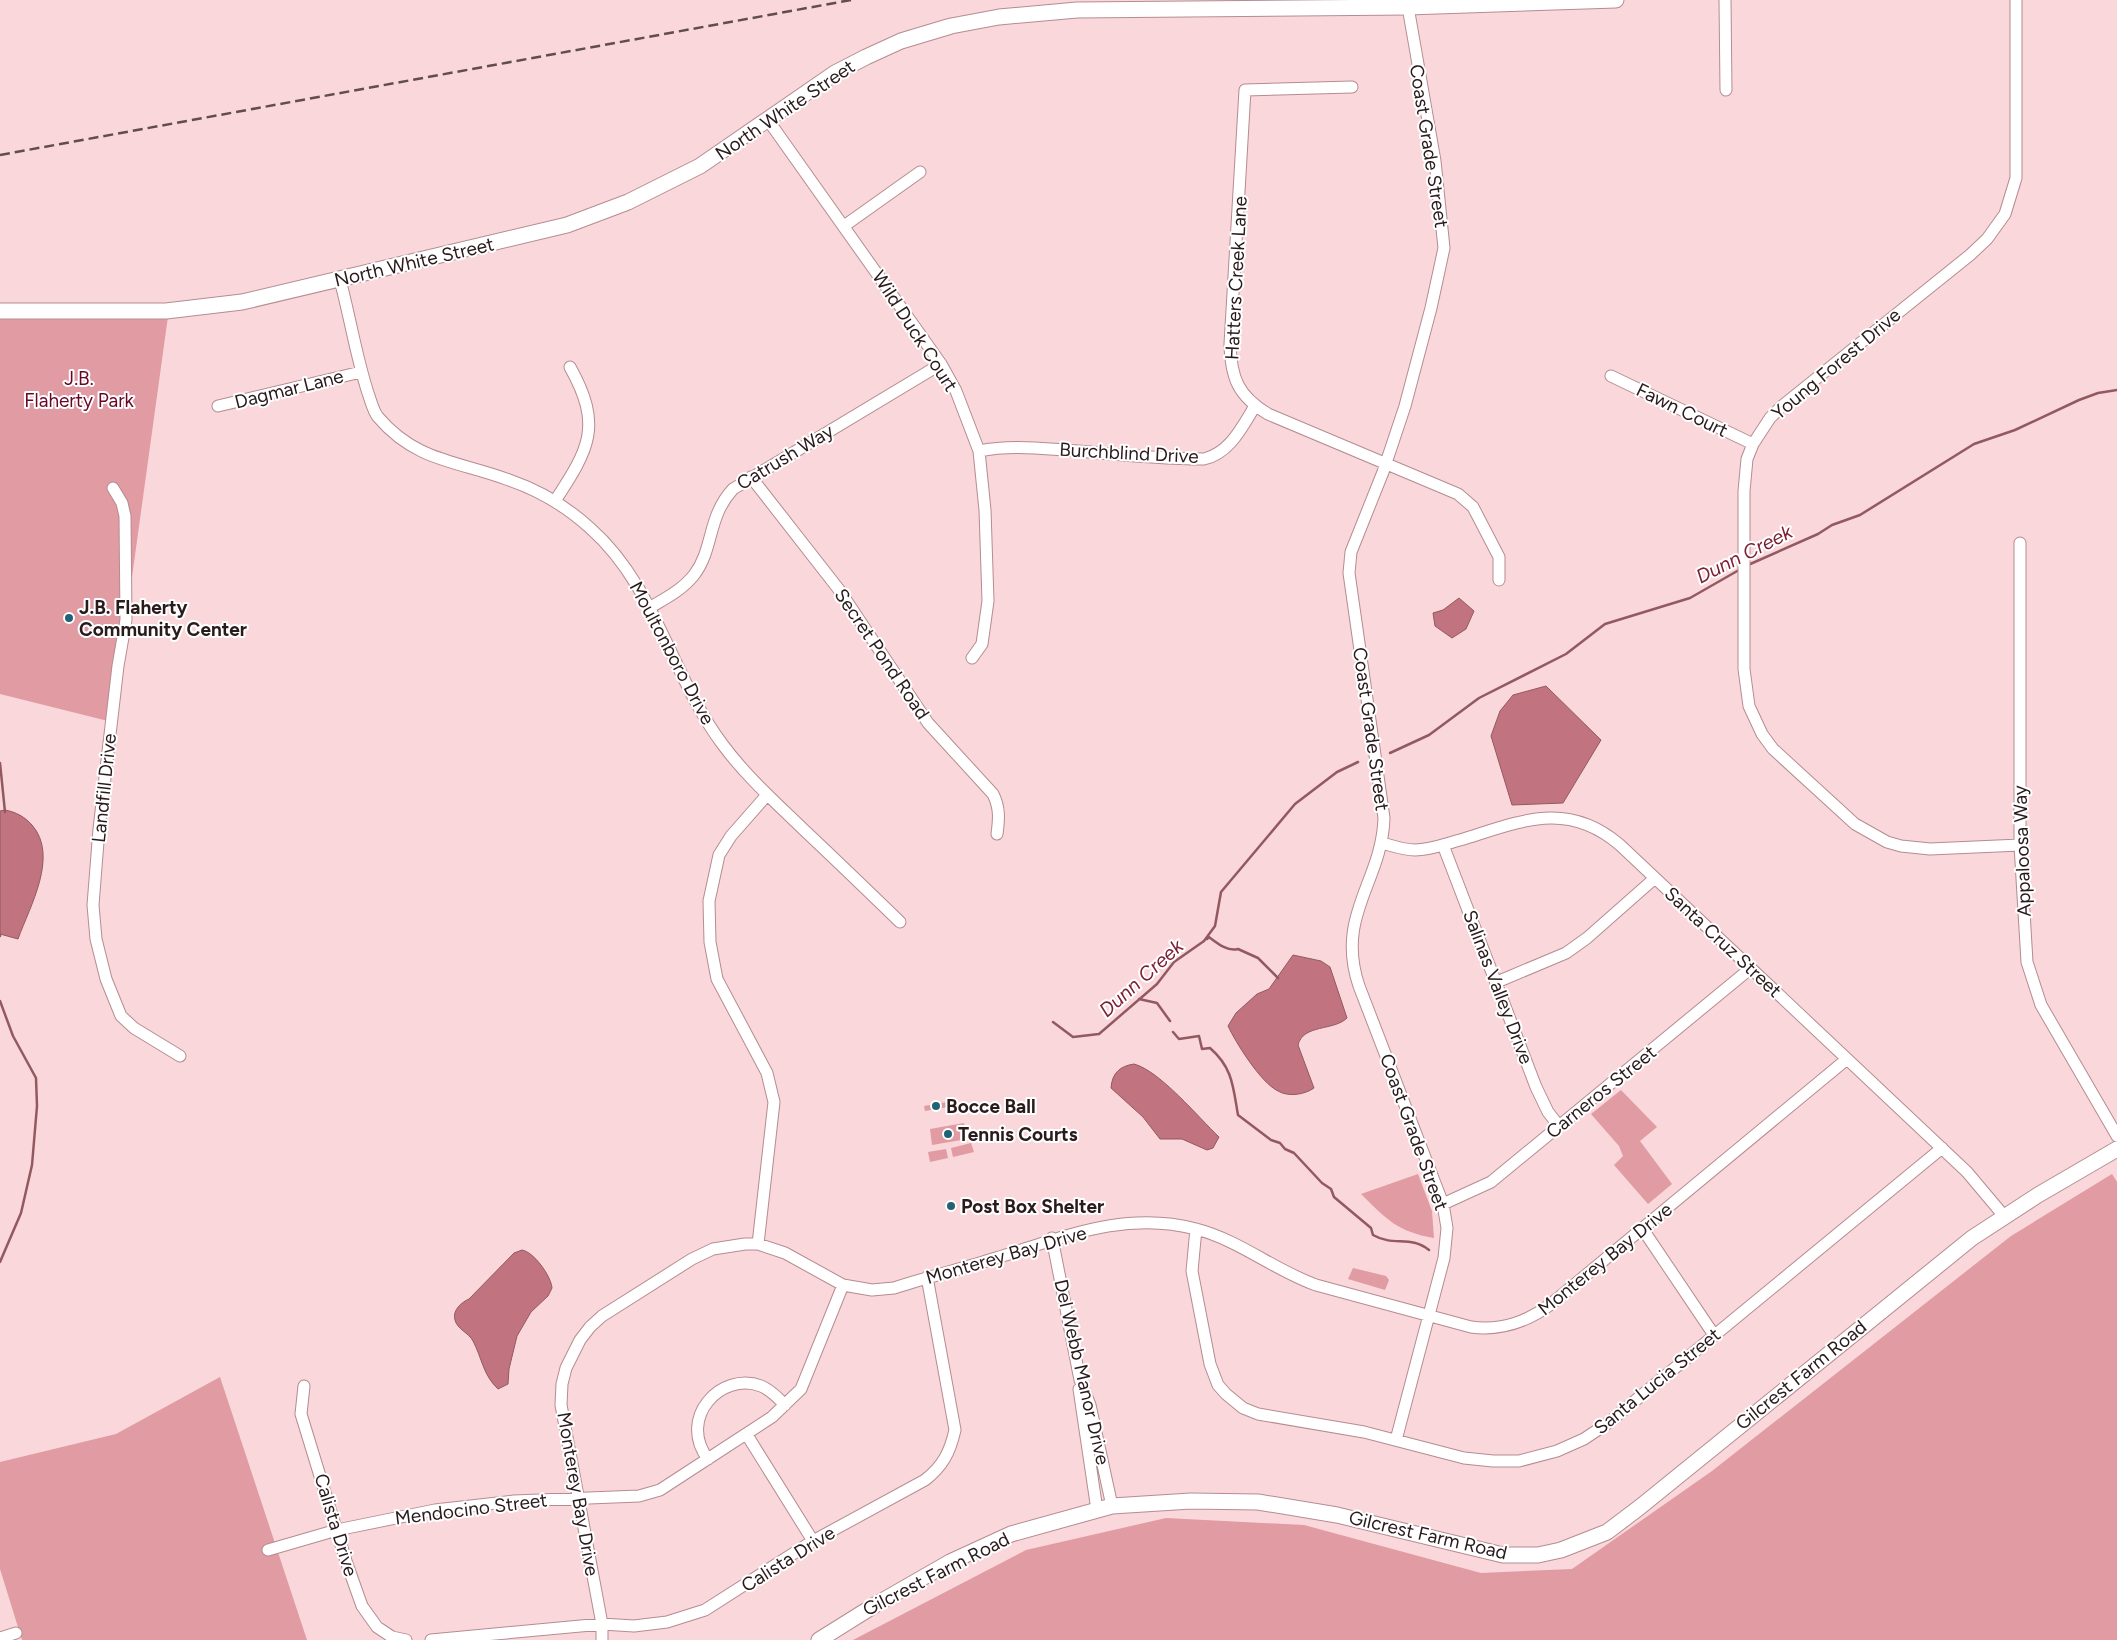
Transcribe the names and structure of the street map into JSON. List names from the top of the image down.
{
  "streets": {
    "main road": ["North White Street", "Gilcrest Farm Road"],
    "street": [
      "Coast Grade Street",
      "Hatters Creek Lane",
      "Wild Duck Court",
      "Young Forest Drive",
      "Dagmar Lane",
      "Fawn Court",
      "Burchblind Drive",
      "Catrush Way",
      "Moultonboro Drive",
      "Secret Pond Road",
      "Landfill Drive",
      "Appaloosa Way",
      "Santa Cruz Street",
      "Salinas Valley Drive",
      "Carneros Street",
      "Monterey Bay Drive",
      "Del Webb Manor Drive",
      "Santa Lucia Street",
      "Mendocino Street",
      "Calista Drive"
    ]
  },
  "crossings": [
    ["North White Street", "Coast Grade Street"],
    ["North White Street", "Wild Duck Court"],
    ["North White Street", "Moultonboro Drive"],
    ["Coast Grade Street", "Hatters Creek Lane"],
    ["Coast Grade Street", "Santa Cruz Street"],
    ["Coast Grade Street", "Carneros Street"],
    ["Coast Grade Street", "Monterey Bay Drive"],
    ["Coast Grade Street", "Santa Lucia Street"],
    ["Hatters Creek Lane", "Burchblind Drive"],
    ["Wild Duck Court", "Burchblind Drive"],
    ["Wild Duck Court", "Catrush Way"],
    ["Young Forest Drive", "Fawn Court"],
    ["Young Forest Drive", "Appaloosa Way"],
    ["Dagmar Lane", "Moultonboro Drive"],
    ["Catrush Way", "Moultonboro Drive"],
    ["Catrush Way", "Secret Pond Road"],
    ["Santa Cruz Street", "Salinas Valley Drive"],
    ["Santa Cruz Street", "Carneros Street"],
    ["Santa Cruz Street", "Monterey Bay Drive"],
    ["Santa Cruz Street", "Gilcrest Farm Road"],
    ["Santa Cruz Street", "Santa Lucia Street"],
    ["Salinas Valley Drive", "Carneros Street"],
    ["Monterey Bay Drive", "Del Webb Manor Drive"],
    ["Monterey Bay Drive", "Santa Lucia Street"],
    ["Monterey Bay Drive", "Mendocino Street"],
    ["Monterey Bay Drive", "Calista Drive"],
    ["Del Webb Manor Drive", "Gilcrest Farm Road"],
    ["Mendocino Street", "Calista Drive"]
  ],
  "water": ["Dunn Creek"],
  "parks": ["J.B. Flaherty Park"],
  "places": [
    "J.B. Flaherty Community Center",
    "Bocce Ball",
    "Tennis Courts",
    "Post Box Shelter"
  ]
}
